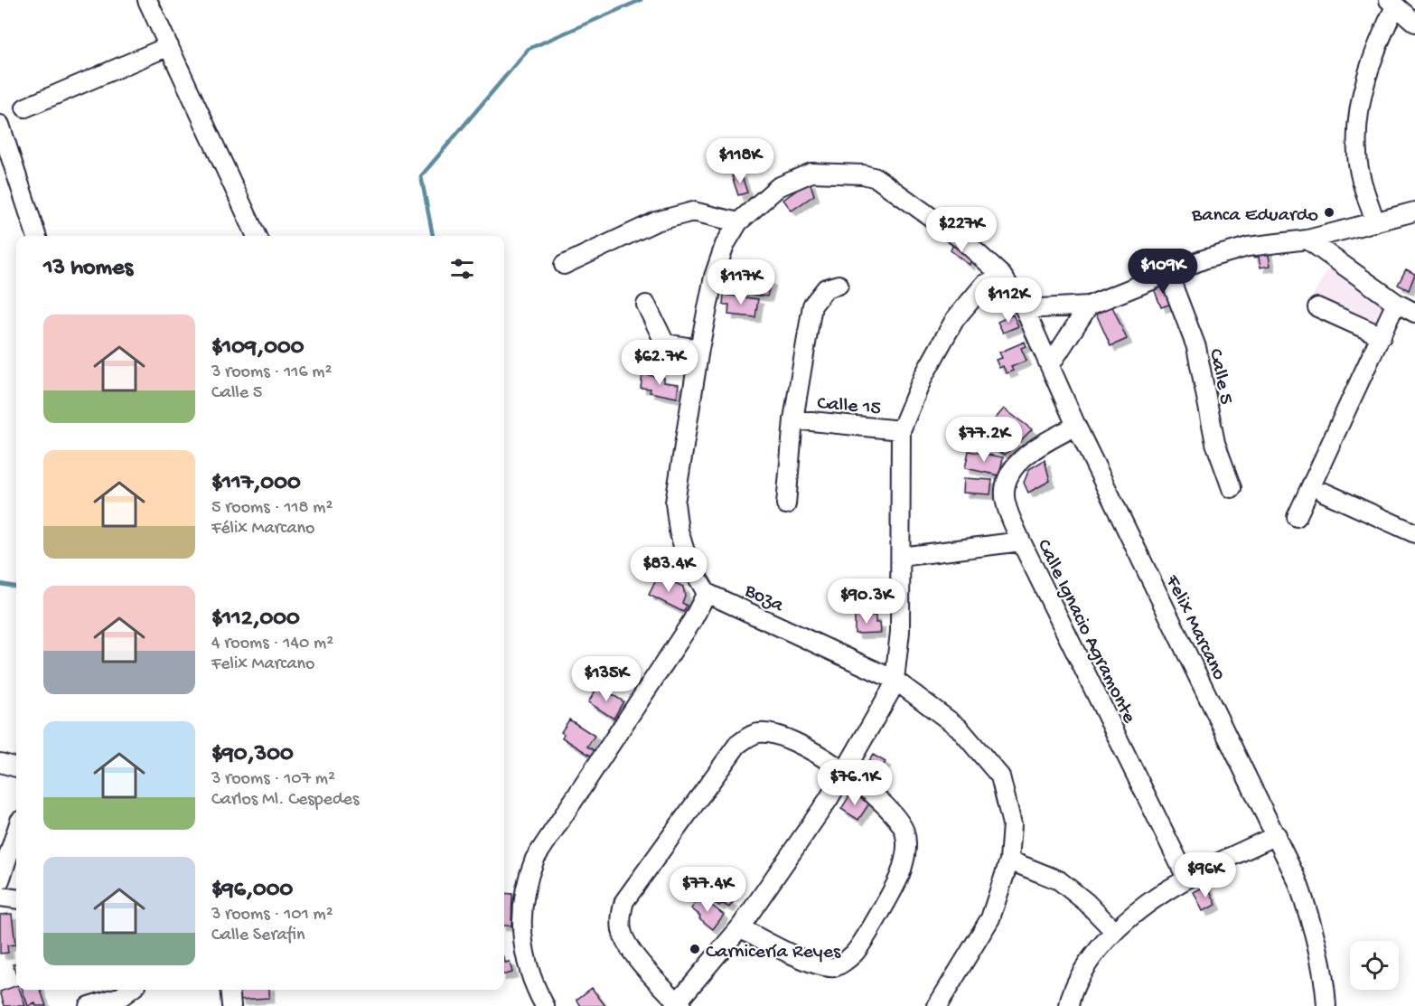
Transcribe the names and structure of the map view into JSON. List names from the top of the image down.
{
  "streets": {
    "street": [
      "Calle 5",
      "Calle 15",
      "Boza",
      "Felix Marcano",
      "Calle Ignacio Agramonte"
    ]
  },
  "crossings": [
    ["Boza", "Felix Marcano"],
    ["Felix Marcano", "Calle Ignacio Agramonte"]
  ],
  "places": ["Banca Eduardo", "Carnicería Reyes"],
  "page": {
    "price": [
      "$118K",
      "$227K",
      "$109K",
      "$117K",
      "$112K",
      "$62.7K",
      "$77.2K",
      "$83.4K",
      "$90.3K",
      "$135K",
      "$76.1K",
      "$96K",
      "$77.4K"
    ],
    "heading": "13 homes",
    "list": [
      {
        "name": "$109,000",
        "note": "3 rooms · 116 m² · Calle 5"
      },
      {
        "name": "$117,000",
        "note": "5 rooms · 118 m² · Félix Marcano"
      },
      {
        "name": "$112,000",
        "note": "4 rooms · 140 m² · Felix Marcano"
      },
      {
        "name": "$90,300",
        "note": "3 rooms · 107 m² · Carlos Ml. Cespedes"
      },
      {
        "name": "$96,000",
        "note": "3 rooms · 101 m² · Calle Serafin"
      }
    ]
  }
}
